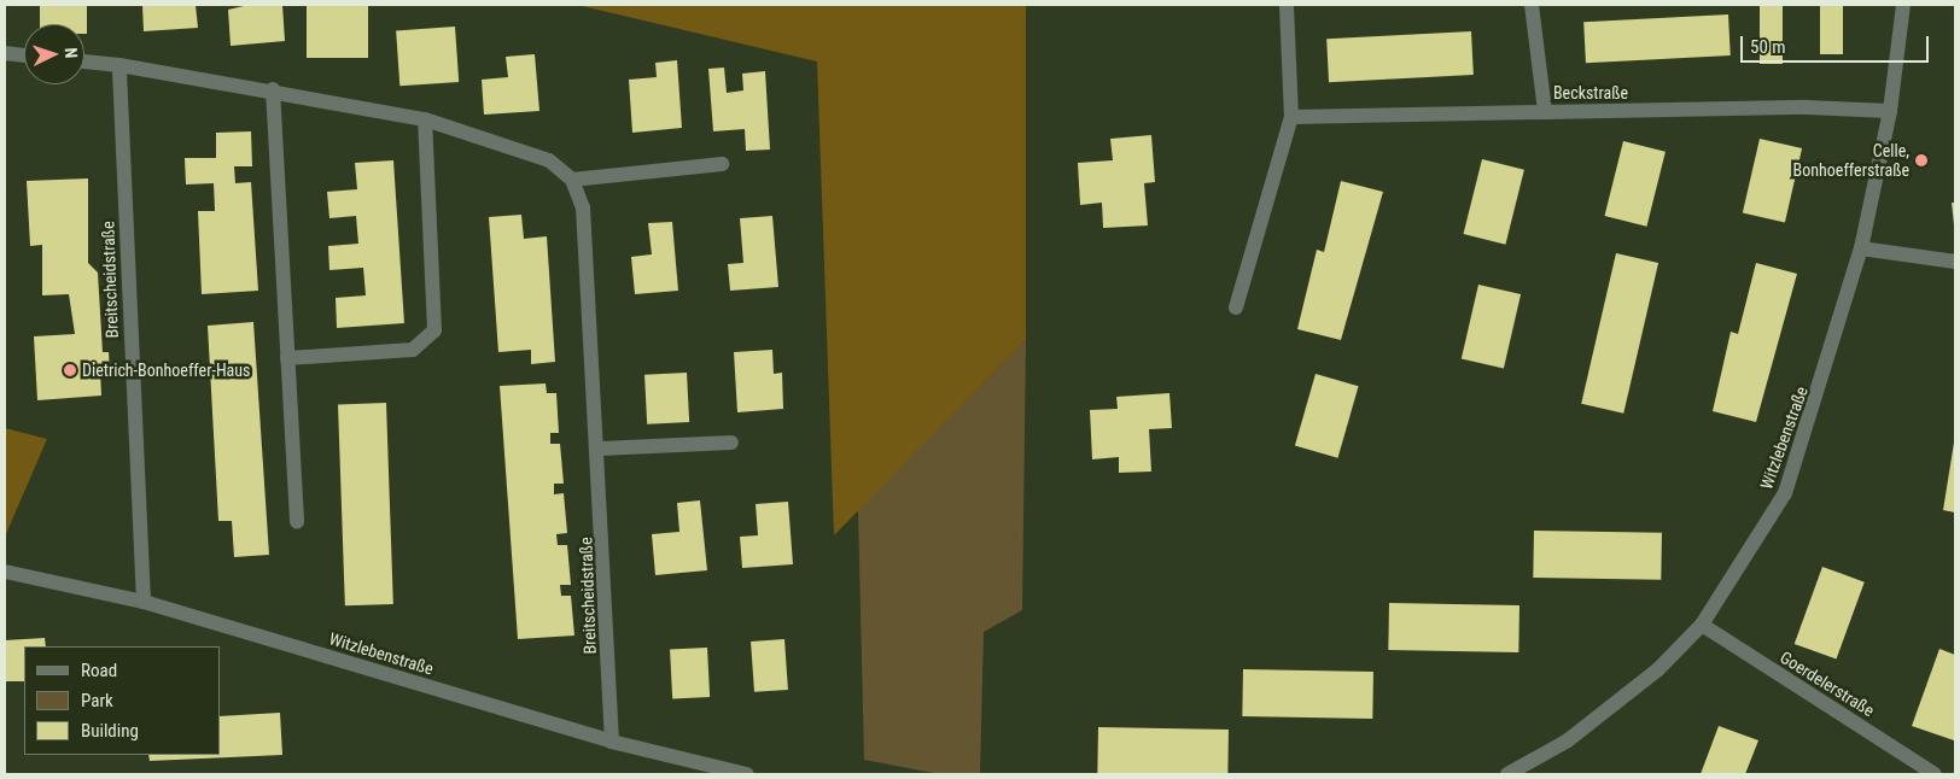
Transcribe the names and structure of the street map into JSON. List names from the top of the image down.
{
  "streets": {
    "street": [
      "Beckstraße",
      "Breitscheidstraße",
      "Witzlebenstraße",
      "Goerdelerstraße"
    ]
  },
  "crossings": [
    ["Beckstraße", "Witzlebenstraße"],
    ["Breitscheidstraße", "Witzlebenstraße"],
    ["Witzlebenstraße", "Goerdelerstraße"]
  ],
  "places": ["Celle, Bonhoefferstraße", "Dietrich-Bonhoeffer-Haus"],
  "legend": ["Road", "Park", "Building"],
  "scale_bar": "50 m",
  "north": "right"
}
